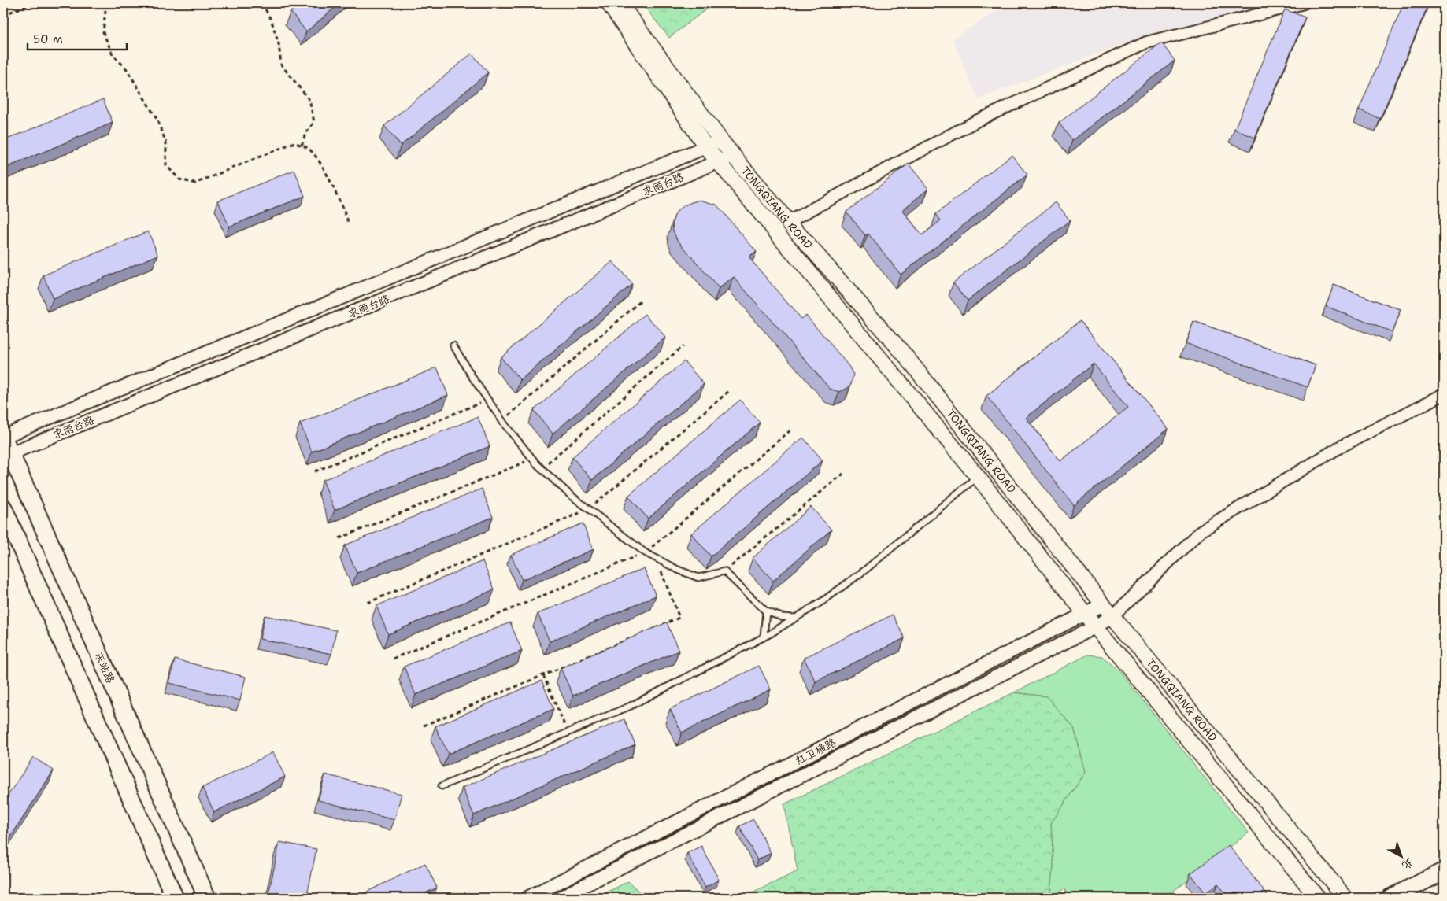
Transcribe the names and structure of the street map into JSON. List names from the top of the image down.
{
  "streets": {
    "main road": ["TONGQIANG ROAD", "东站路"],
    "street": ["求雨台路", "红卫横路"]
  },
  "crossings": [
    ["求雨台路", "TONGQIANG ROAD"],
    ["求雨台路", "东站路"],
    ["TONGQIANG ROAD", "红卫横路"]
  ],
  "scale_bar": "50 m",
  "north": "bottom right"
}
